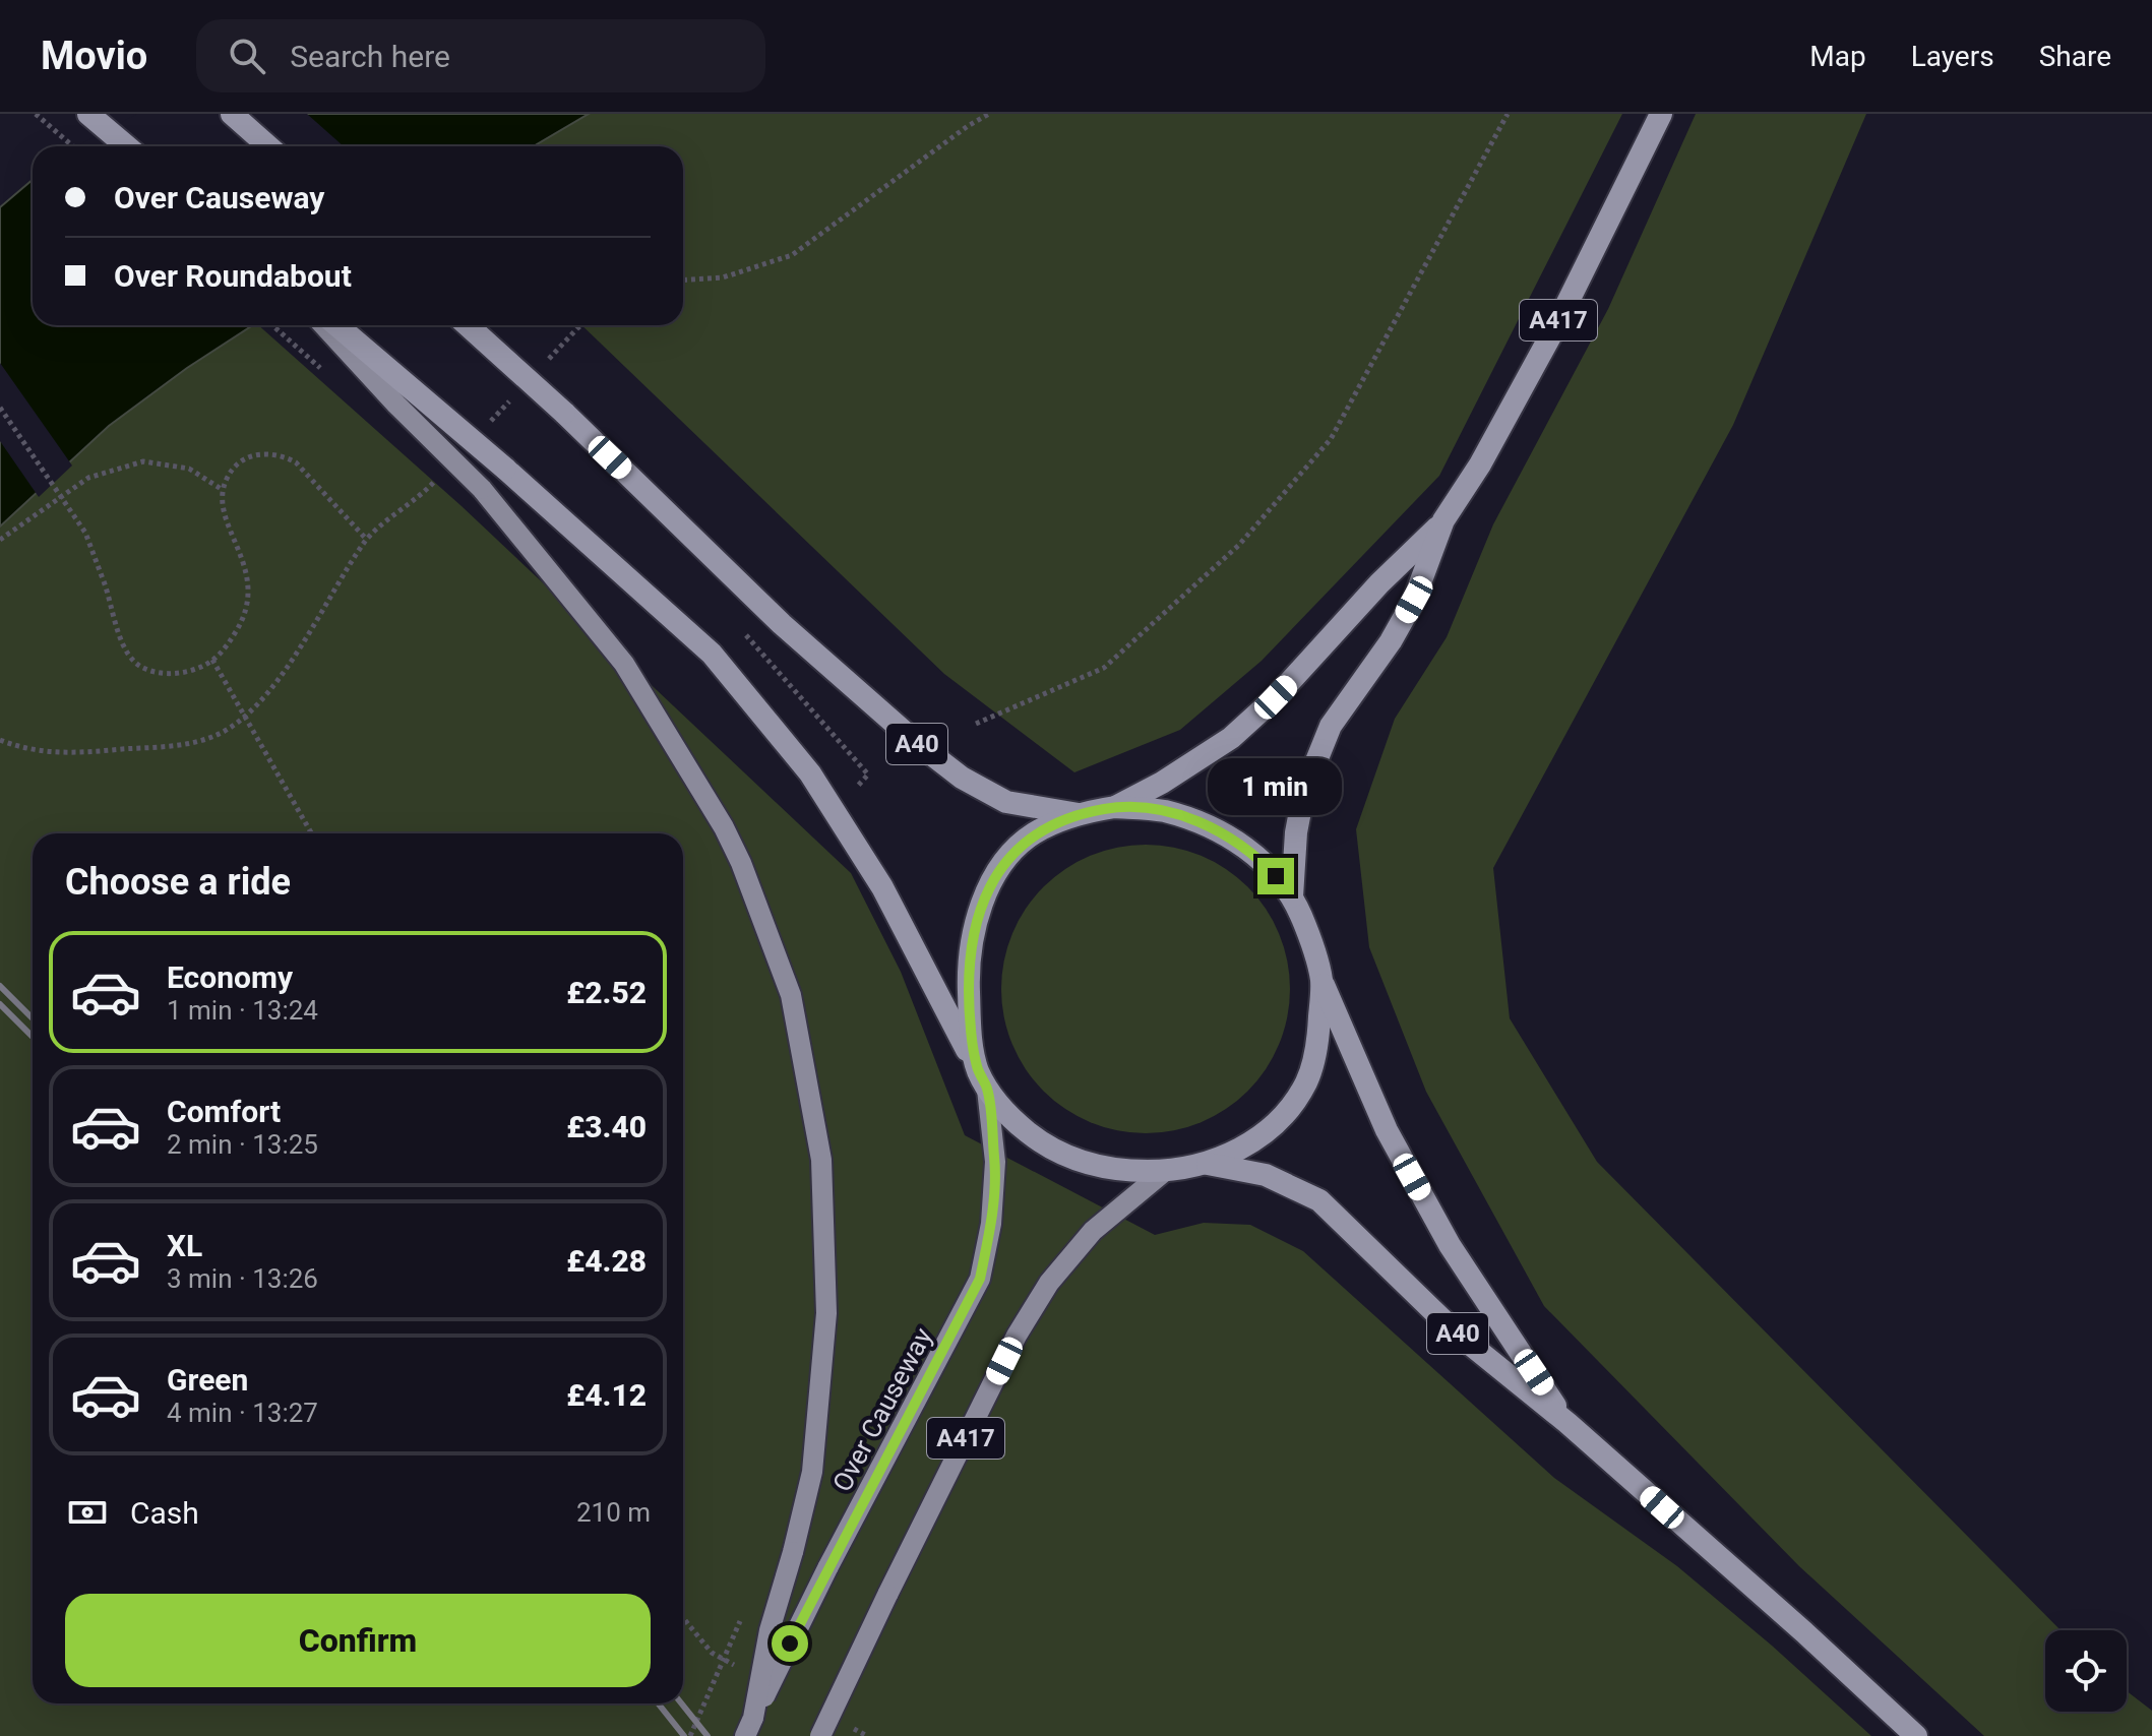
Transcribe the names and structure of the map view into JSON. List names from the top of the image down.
{
  "streets": {
    "highway": ["A417", "A40"],
    "main road": ["Over Causeway"]
  },
  "crossings": [
    ["A417", "A40"],
    ["A40", "Over Causeway"]
  ],
  "page": {
    "header": "Movio",
    "search": "Search here",
    "nav": ["Map", "Layers", "Share"],
    "banner": ["Over Causeway", "Over Roundabout"],
    "bubble": "1 min",
    "heading": "Choose a ride",
    "list": [
      {
        "name": "Economy",
        "note": "1 min · 13:24",
        "value": "£2.52"
      },
      {
        "name": "Comfort",
        "note": "2 min · 13:25",
        "value": "£3.40"
      },
      {
        "name": "XL",
        "note": "3 min · 13:26",
        "value": "£4.28"
      },
      {
        "name": "Green",
        "note": "4 min · 13:27",
        "value": "£4.12"
      }
    ],
    "pay": ["Cash", "210 m"],
    "buttons": "Confirm"
  }
}
